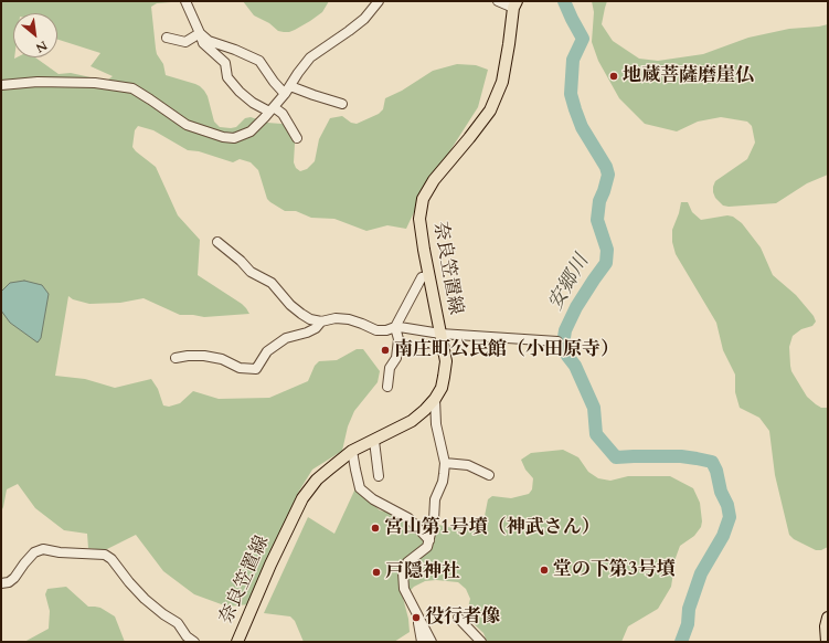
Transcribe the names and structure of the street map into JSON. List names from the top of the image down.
{
  "streets": {
    "main road": ["奈良笠置線"]
  },
  "water": ["安郷川"],
  "places": [
    "地蔵菩薩磨崖仏",
    "南庄町公民館（小田原寺）",
    "宮山第1号墳（神武さん）",
    "堂の下第3号墳",
    "戸隠神社",
    "役行者像"
  ],
  "north": "bottom right"
}
